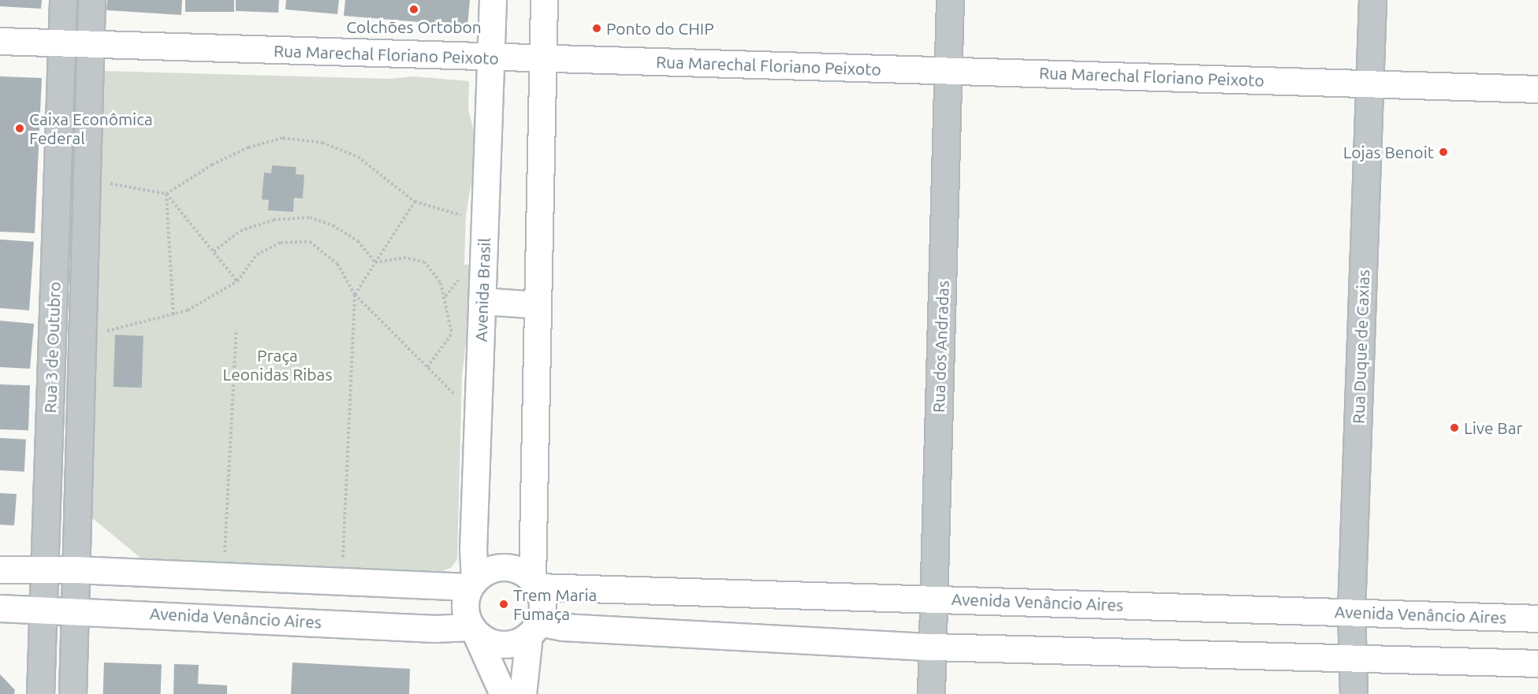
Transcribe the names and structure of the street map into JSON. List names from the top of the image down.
{
  "streets": {
    "main road": ["Rua Marechal Floriano Peixoto", "Avenida Brasil", "Avenida Venâncio Aires"],
    "street": ["Rua dos Andradas", "Rua Duque de Caxias", "Rua 3 de Outubro"]
  },
  "crossings": [
    ["Rua Marechal Floriano Peixoto", "Avenida Brasil"],
    ["Rua Marechal Floriano Peixoto", "Rua dos Andradas"],
    ["Rua Marechal Floriano Peixoto", "Rua Duque de Caxias"],
    ["Rua Marechal Floriano Peixoto", "Rua 3 de Outubro"],
    ["Avenida Brasil", "Avenida Venâncio Aires"],
    ["Rua dos Andradas", "Avenida Venâncio Aires"],
    ["Rua Duque de Caxias", "Avenida Venâncio Aires"],
    ["Rua 3 de Outubro", "Avenida Venâncio Aires"]
  ],
  "parks": ["Praça Leonidas Ribas"],
  "places": [
    "Colchões Ortobon",
    "Ponto do CHIP",
    "Caixa Econômica Federal",
    "Lojas Benoit",
    "Live Bar",
    "Trem Maria Fumaça"
  ]
}
